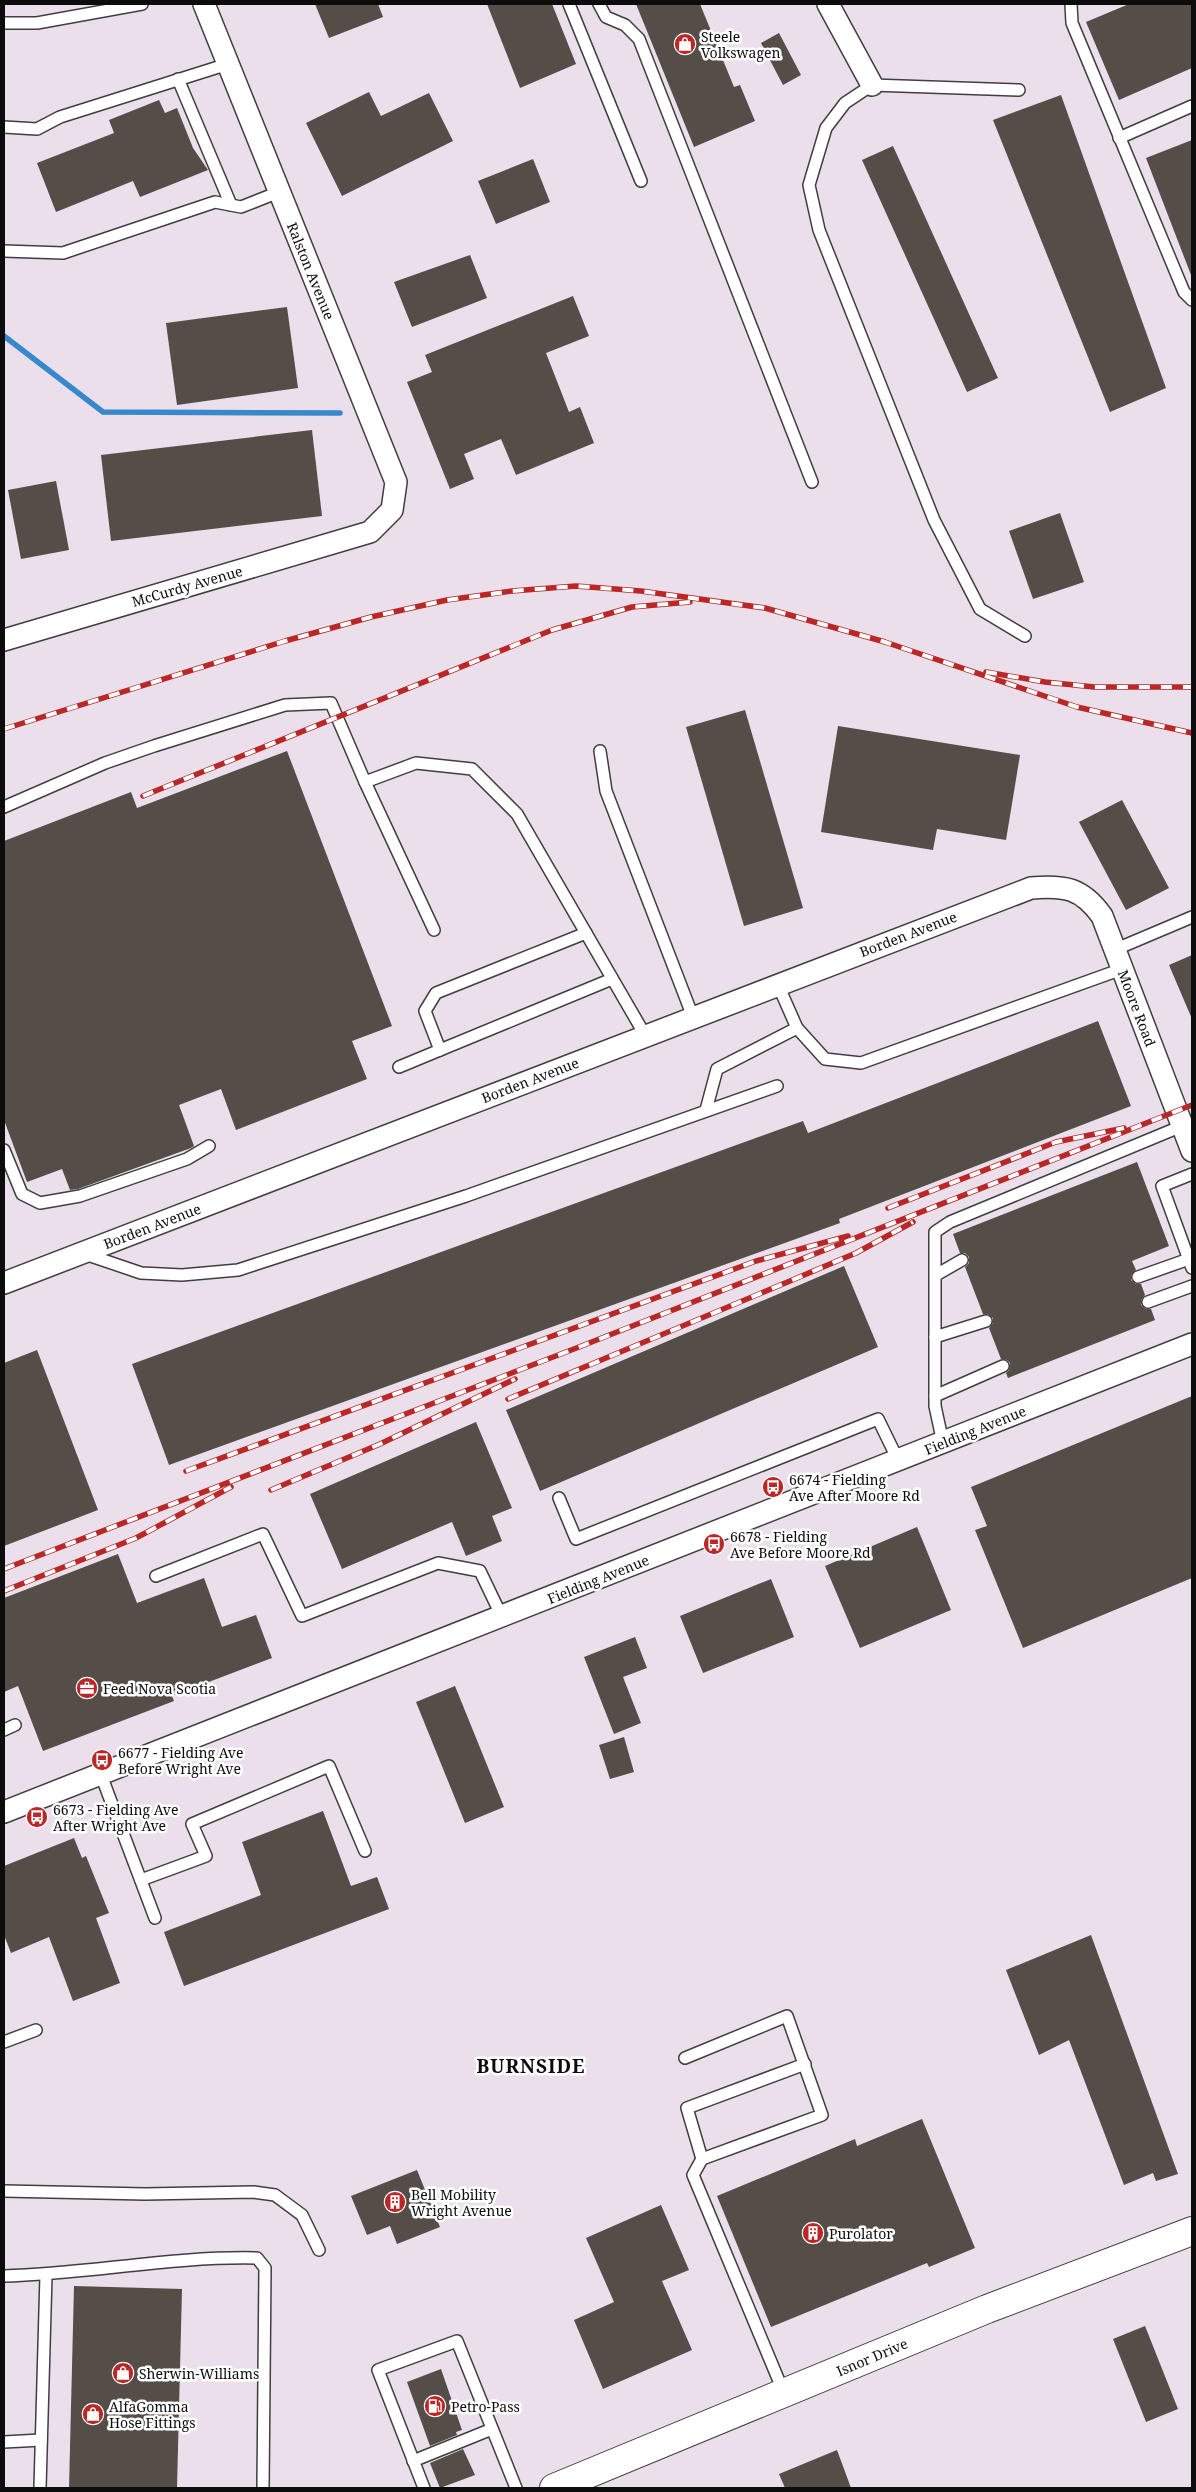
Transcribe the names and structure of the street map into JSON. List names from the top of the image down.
{
  "streets": {
    "street": [
      "Ralston Avenue",
      "McCurdy Avenue",
      "Borden Avenue",
      "Moore Road",
      "Fielding Avenue",
      "Isnor Drive"
    ]
  },
  "crossings": [
    ["Ralston Avenue", "McCurdy Avenue"],
    ["Borden Avenue", "Moore Road"]
  ],
  "districts": ["BURNSIDE"],
  "places": {
    "shop": ["Steele Volkswagen", "Sherwin-Williams", "AlfaGomma Hose Fittings"],
    "bus stop": [
      "6674 - Fielding Ave After Moore Rd",
      "6678 - Fielding Ave Before Moore Rd",
      "6677 - Fielding Ave Before Wright Ave",
      "6673 - Fielding Ave After Wright Ave"
    ],
    "office": ["Feed Nova Scotia"],
    "building": ["Bell Mobility Wright Avenue", "Purolator"],
    "fuel station": ["Petro-Pass"]
  }
}
